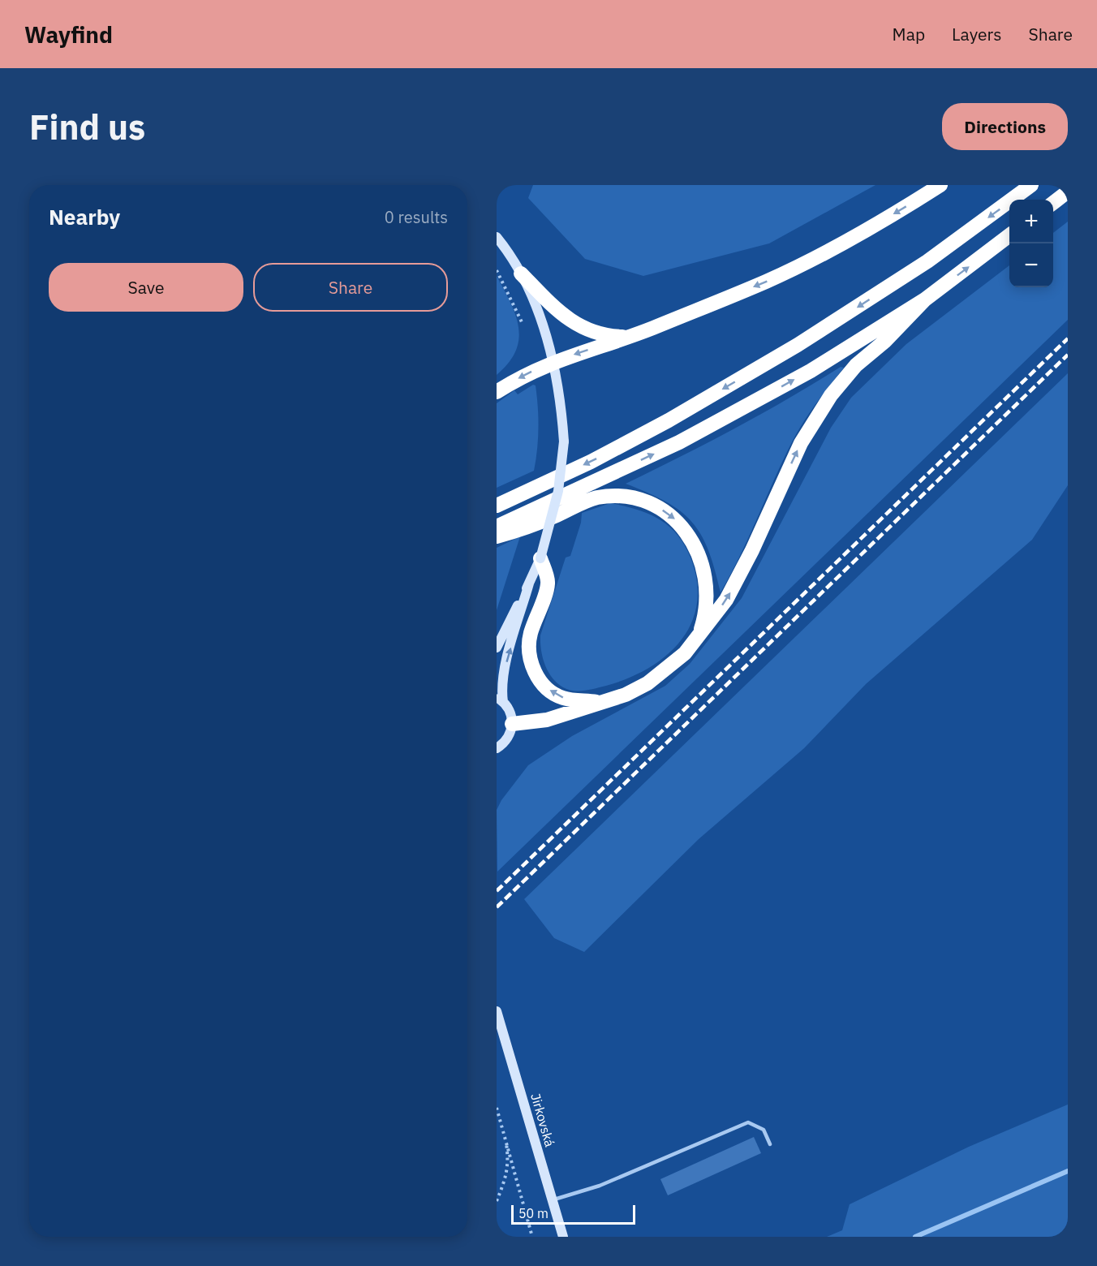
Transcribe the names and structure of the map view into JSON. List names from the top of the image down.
{
  "streets": {
    "main road": ["Jirkovská"]
  },
  "scale_bar": "50 m",
  "page": {
    "header": "Wayfind",
    "nav": ["Map", "Layers", "Share"],
    "buttons": [
      "Directions",
      ["Save", "Share"]
    ],
    "title": "Find us",
    "heading": ["Nearby", "0 results"],
    "map_buttons": ["+", "−"],
    "scale": "50 m"
  }
}
